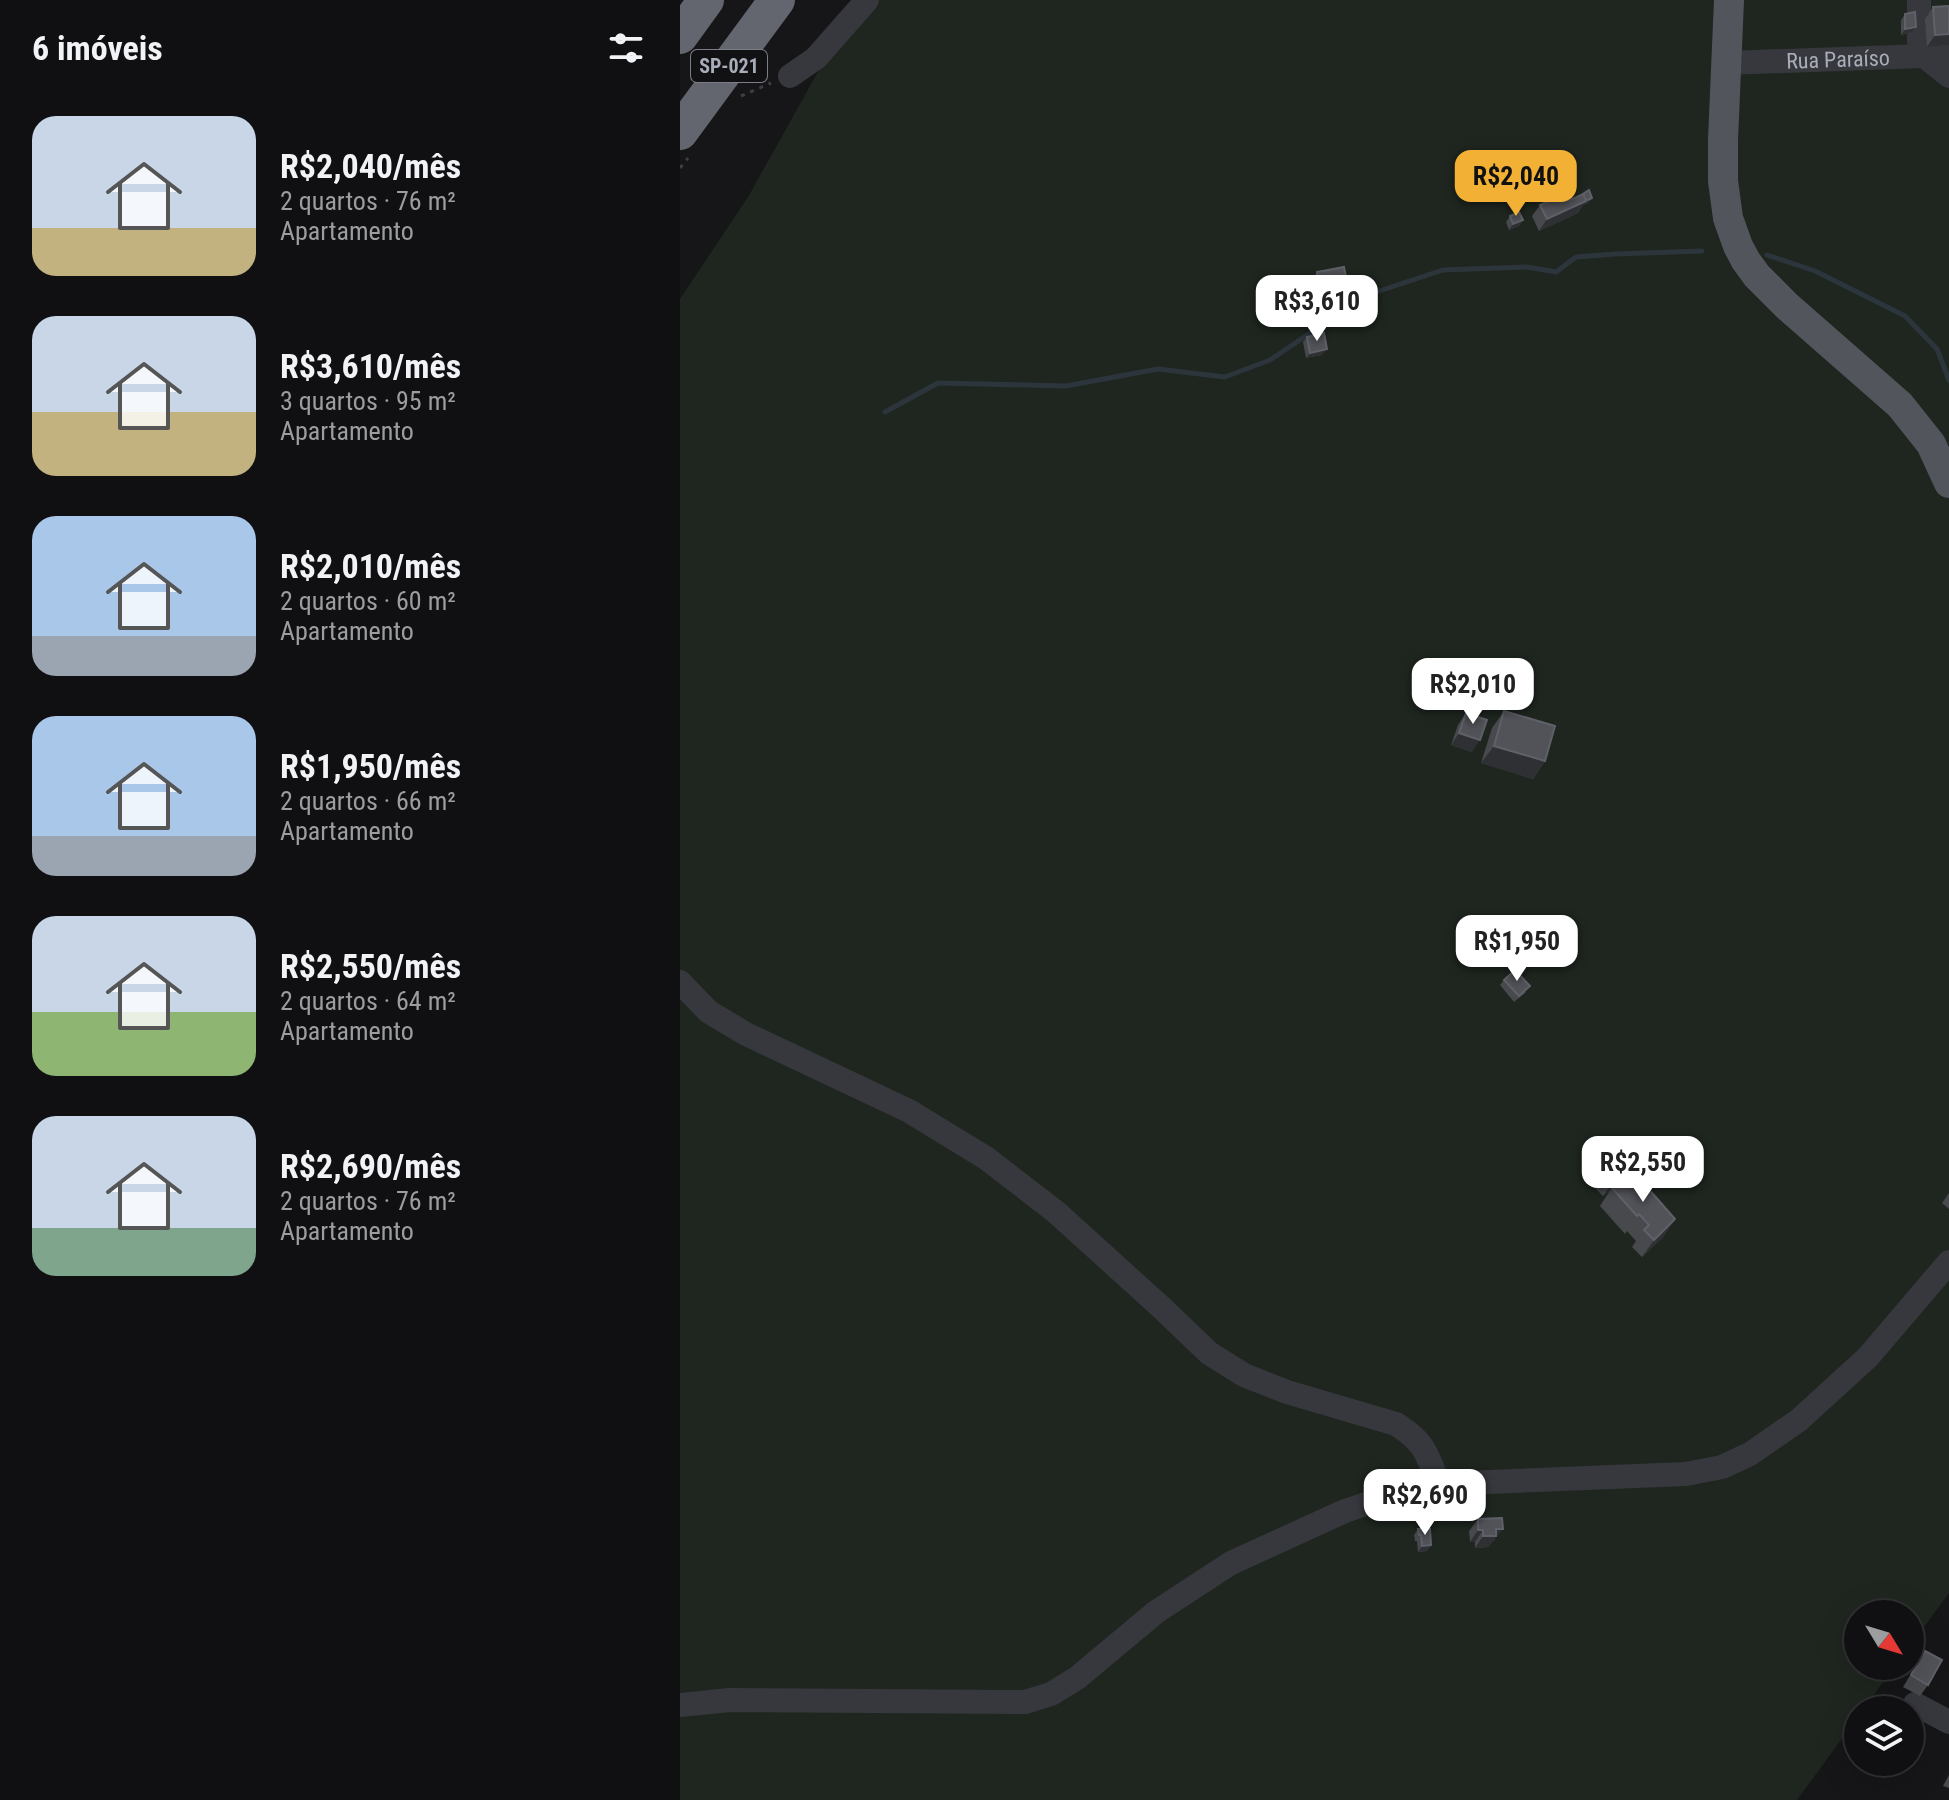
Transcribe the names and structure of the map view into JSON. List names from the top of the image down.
{
  "streets": {
    "highway": ["SP-021"],
    "street": ["Rua Paraíso"]
  },
  "north": "bottom right",
  "page": {
    "heading": "6 imóveis",
    "list": [
      {
        "name": "R$2,040/mês",
        "note": "2 quartos · 76 m² · Apartamento"
      },
      {
        "name": "R$3,610/mês",
        "note": "3 quartos · 95 m² · Apartamento"
      },
      {
        "name": "R$2,010/mês",
        "note": "2 quartos · 60 m² · Apartamento"
      },
      {
        "name": "R$1,950/mês",
        "note": "2 quartos · 66 m² · Apartamento"
      },
      {
        "name": "R$2,550/mês",
        "note": "2 quartos · 64 m² · Apartamento"
      },
      {
        "name": "R$2,690/mês",
        "note": "2 quartos · 76 m² · Apartamento"
      }
    ],
    "price": [
      "R$2,040",
      "R$3,610",
      "R$2,010",
      "R$1,950",
      "R$2,550",
      "R$2,690"
    ]
  }
}
